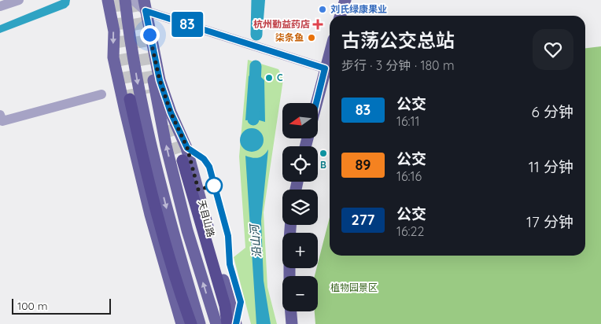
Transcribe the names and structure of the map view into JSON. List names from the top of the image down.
{
  "streets": {
    "main road": ["天目山路"]
  },
  "water": ["沿山河"],
  "parks": ["植物园景区"],
  "places": {
    "other": [
      "刘氏绿康果业",
      "柒条鱼",
      "C",
      "B"
    ],
    "health": ["杭州勤益药店"]
  },
  "lines": ["bus line 83"],
  "scale_bar": "100 m",
  "north": "left",
  "page": {
    "on_map": "83",
    "heading": ["古荡公交总站", "步行 · 3 分钟 · 180 m"],
    "list": [
      {
        "mark": "83",
        "name": "公交",
        "note": "16:11",
        "value": "6 分钟"
      },
      {
        "mark": "89",
        "name": "公交",
        "note": "16:16",
        "value": "11 分钟"
      },
      {
        "mark": "277",
        "name": "公交",
        "note": "16:22",
        "value": "17 分钟"
      }
    ],
    "map_buttons": ["+", "−"],
    "scale": "100 m"
  }
}
